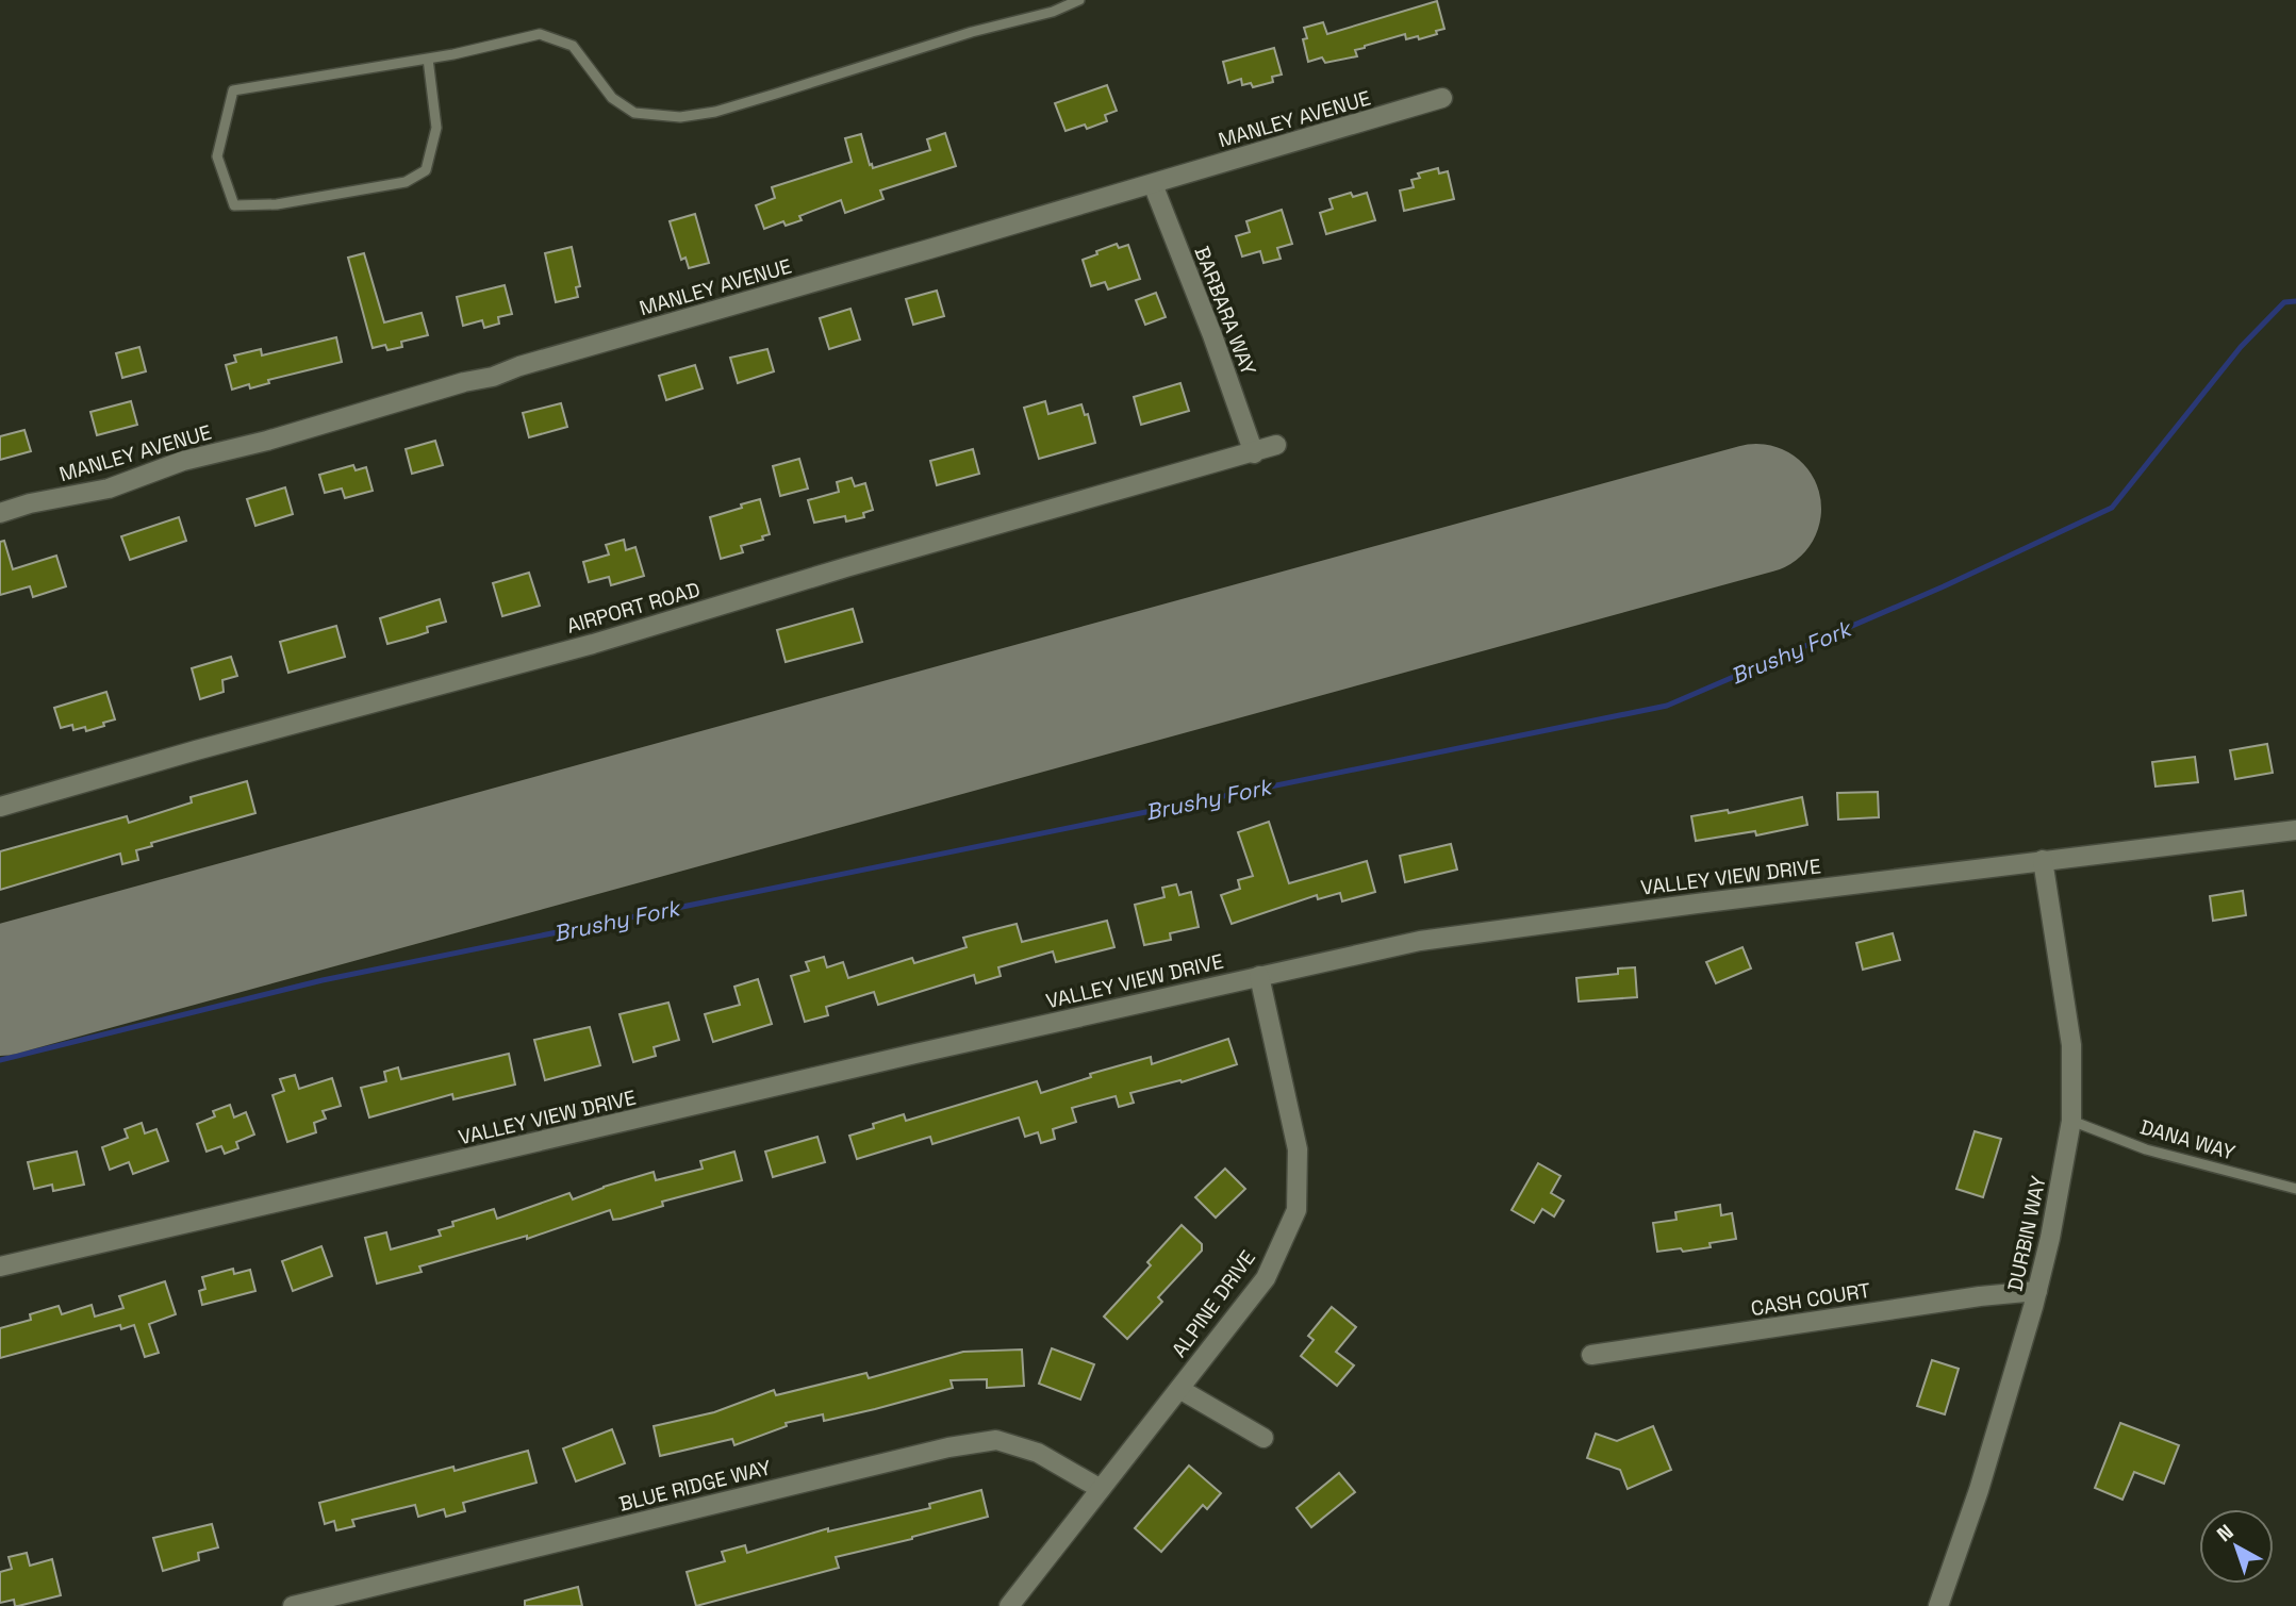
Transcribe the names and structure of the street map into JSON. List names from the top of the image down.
{
  "streets": {
    "street": [
      "MANLEY AVENUE",
      "BARBARA WAY",
      "AIRPORT ROAD",
      "VALLEY VIEW DRIVE",
      "DURBIN WAY",
      "CASH COURT",
      "ALPINE DRIVE",
      "BLUE RIDGE WAY"
    ],
    "lane": ["DANA WAY"]
  },
  "crossings": [
    ["MANLEY AVENUE", "BARBARA WAY"],
    ["BARBARA WAY", "AIRPORT ROAD"],
    ["VALLEY VIEW DRIVE", "DURBIN WAY"],
    ["VALLEY VIEW DRIVE", "ALPINE DRIVE"],
    ["DANA WAY", "DURBIN WAY"],
    ["DURBIN WAY", "CASH COURT"],
    ["ALPINE DRIVE", "BLUE RIDGE WAY"]
  ],
  "water": ["Brushy Fork"],
  "north": "top left"
}
